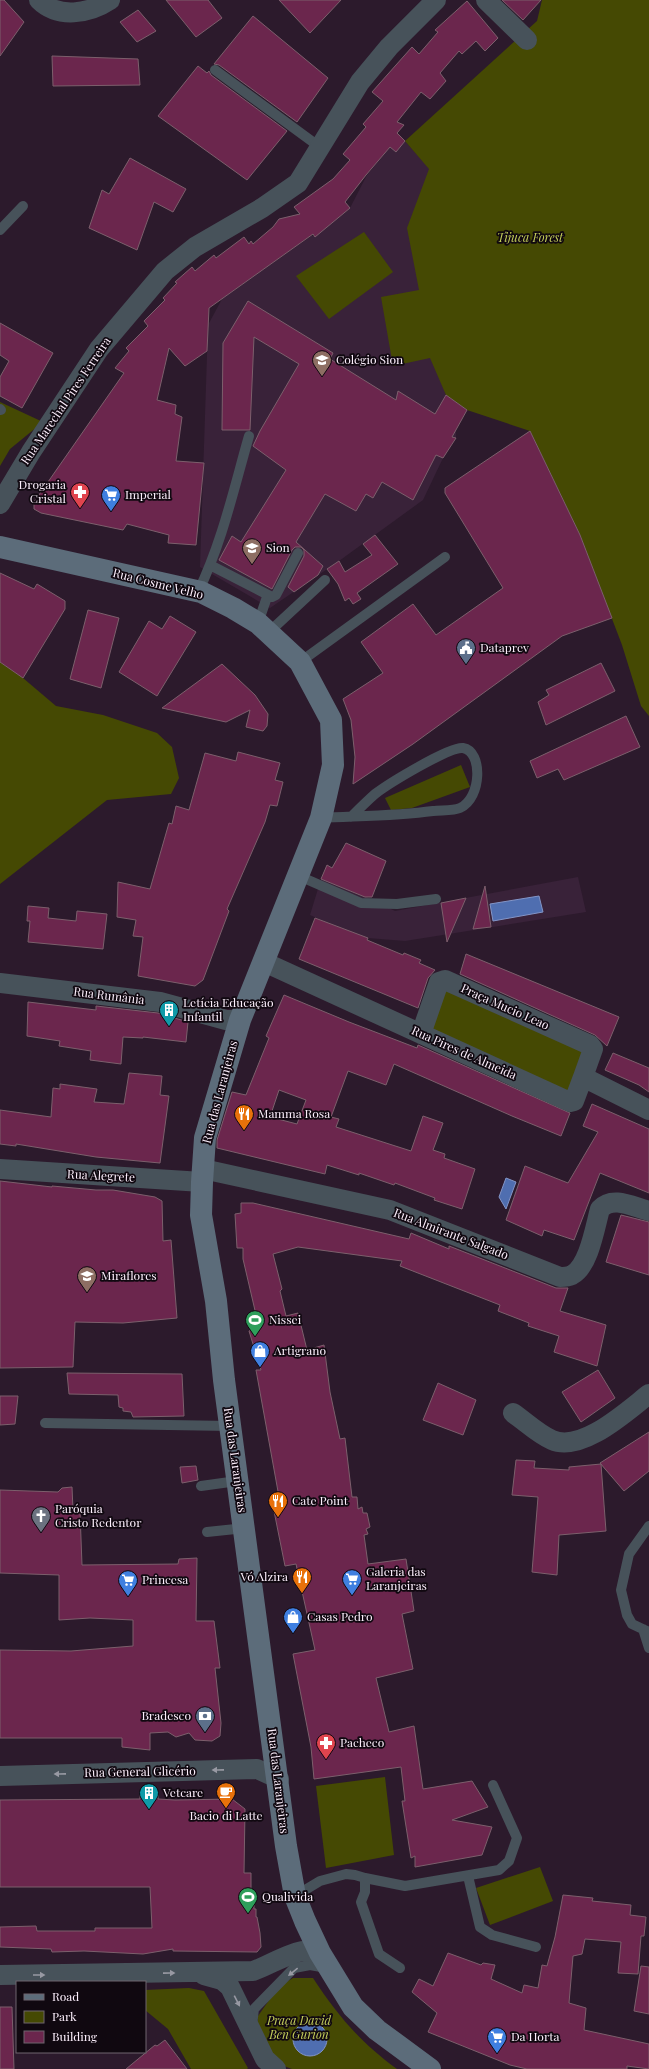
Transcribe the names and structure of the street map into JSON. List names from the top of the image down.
{
  "streets": {
    "main road": ["Rua Cosme Velho", "Rua das Laranjeiras"],
    "street": [
      "Rua Marechal Pires Ferreira",
      "Rua Rumânia",
      "Praça Mucio Leao",
      "Rua Pires de Almeida",
      "Rua Alegrete",
      "Rua Almirante Salgado",
      "Rua General Glicério"
    ]
  },
  "crossings": [
    ["Rua Cosme Velho", "Rua das Laranjeiras"],
    ["Rua Rumânia", "Rua das Laranjeiras"],
    ["Praça Mucio Leao", "Rua Pires de Almeida"],
    ["Rua Pires de Almeida", "Rua das Laranjeiras"],
    ["Rua das Laranjeiras", "Rua Alegrete"],
    ["Rua das Laranjeiras", "Rua Almirante Salgado"],
    ["Rua das Laranjeiras", "Rua General Glicério"],
    ["Rua Alegrete", "Rua Almirante Salgado"]
  ],
  "one_way": ["Rua General Glicério"],
  "parks": ["Tijuca Forest", "Praça David Ben Gurion"],
  "places": {
    "school or university": ["Colégio Sion", "Sion", "Miraflores"],
    "pharmacy": ["Drogaria Cristal", "Pacheco"],
    "supermarket": [
      "Imperial",
      "Galeria das Laranjeiras",
      "Princesa",
      "Da Horta"
    ],
    "public building": ["Dataprev"],
    "building": ["Letícia Educação Infantil", "Vetcare"],
    "restaurant": ["Mamma Rosa", "Cate Point", "Vó Alzira"],
    "sports": ["Nissei", "Qualivida"],
    "shop": ["Artigrano", "Casas Pedro"],
    "church": ["Paróquia Cristo Redentor"],
    "bank": ["Bradesco"],
    "cafe": ["Bacio di Latte"]
  },
  "legend": ["Road", "Park", "Building"]
}
